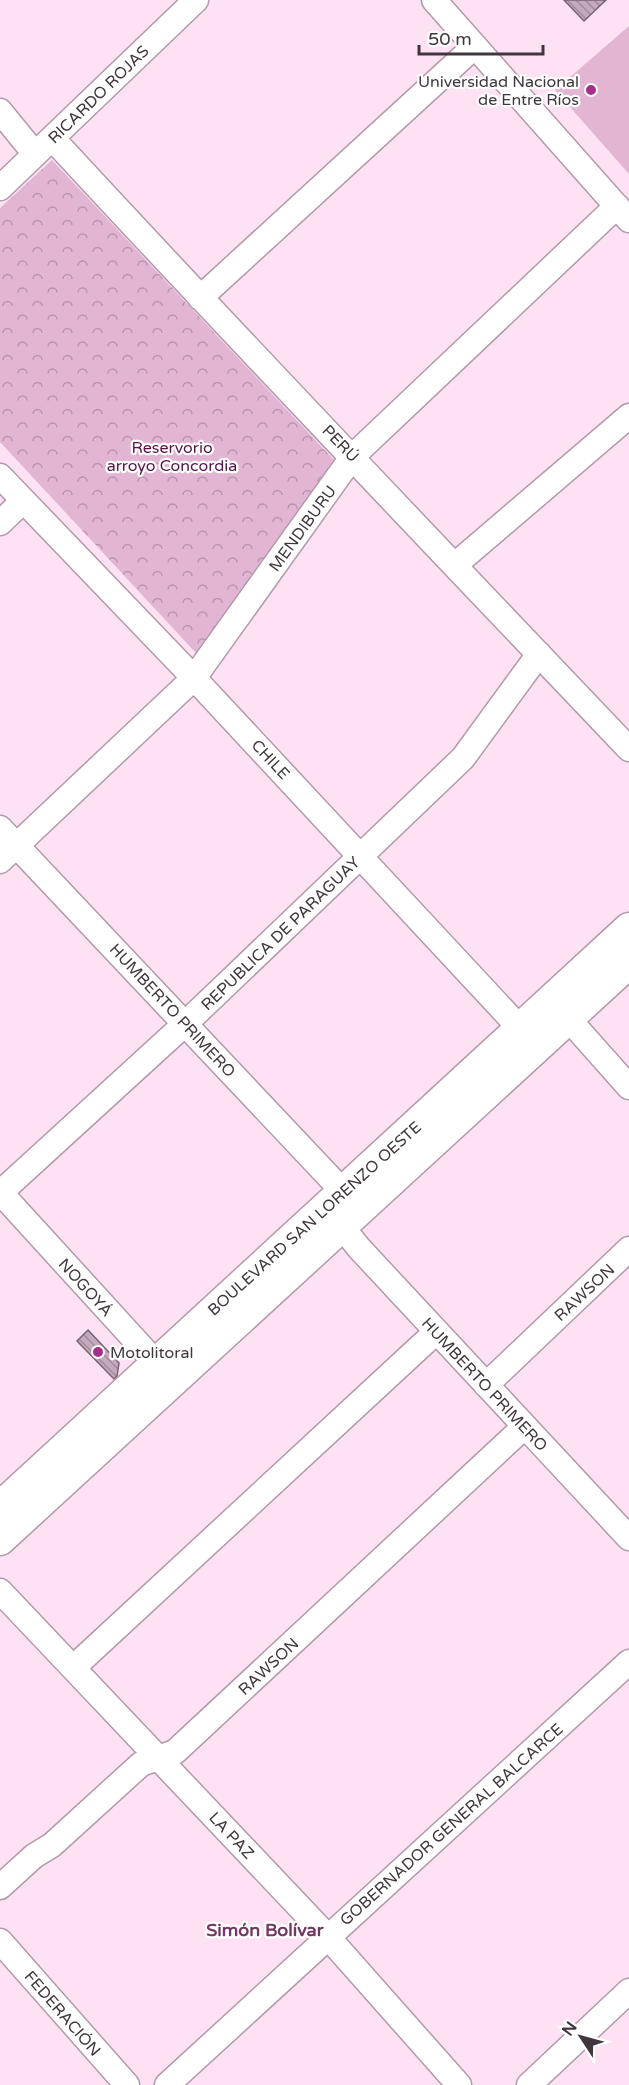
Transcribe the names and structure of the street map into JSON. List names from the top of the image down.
{
  "streets": {
    "main road": ["BOULEVARD SAN LORENZO OESTE"],
    "street": [
      "RICARDO ROJAS",
      "PERÚ",
      "MENDIBURU",
      "CHILE",
      "REPUBLICA DE PARAGUAY",
      "HUMBERTO PRIMERO",
      "NOGOYÁ",
      "RAWSON",
      "GOBERNADOR GENERAL BALCARCE",
      "LA PAZ",
      "FEDERACIÓN"
    ]
  },
  "crossings": [
    ["RICARDO ROJAS", "PERÚ"],
    ["PERÚ", "MENDIBURU"],
    ["PERÚ", "REPUBLICA DE PARAGUAY"],
    ["MENDIBURU", "CHILE"],
    ["MENDIBURU", "HUMBERTO PRIMERO"],
    ["CHILE", "REPUBLICA DE PARAGUAY"],
    ["CHILE", "BOULEVARD SAN LORENZO OESTE"],
    ["REPUBLICA DE PARAGUAY", "HUMBERTO PRIMERO"],
    ["REPUBLICA DE PARAGUAY", "NOGOYÁ"],
    ["HUMBERTO PRIMERO", "BOULEVARD SAN LORENZO OESTE"],
    ["HUMBERTO PRIMERO", "RAWSON"],
    ["BOULEVARD SAN LORENZO OESTE", "NOGOYÁ"],
    ["RAWSON", "LA PAZ"],
    ["GOBERNADOR GENERAL BALCARCE", "LA PAZ"]
  ],
  "districts": ["Simón Bolívar"],
  "parks": ["Reservorio arroyo Concordia"],
  "places": ["Universidad Nacional de Entre Ríos", "Motolitoral"],
  "scale_bar": "50 m",
  "north": "top left"
}
